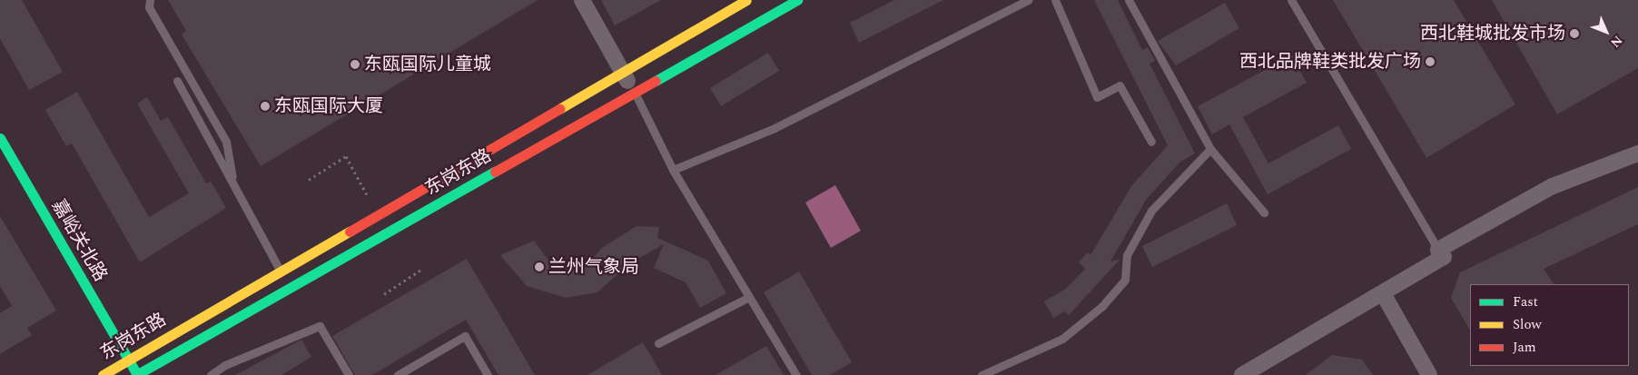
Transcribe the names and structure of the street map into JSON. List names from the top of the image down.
{
  "streets": {
    "main road": ["东岗东路", "嘉峪关北路"]
  },
  "crossings": [
    ["东岗东路", "嘉峪关北路"]
  ],
  "places": [
    "西北鞋城批发市场",
    "西北品牌鞋类批发广场",
    "东瓯国际儿童城",
    "东瓯国际大厦",
    "兰州气象局"
  ],
  "legend": ["Fast", "Slow", "Jam"],
  "north": "bottom right"
}
